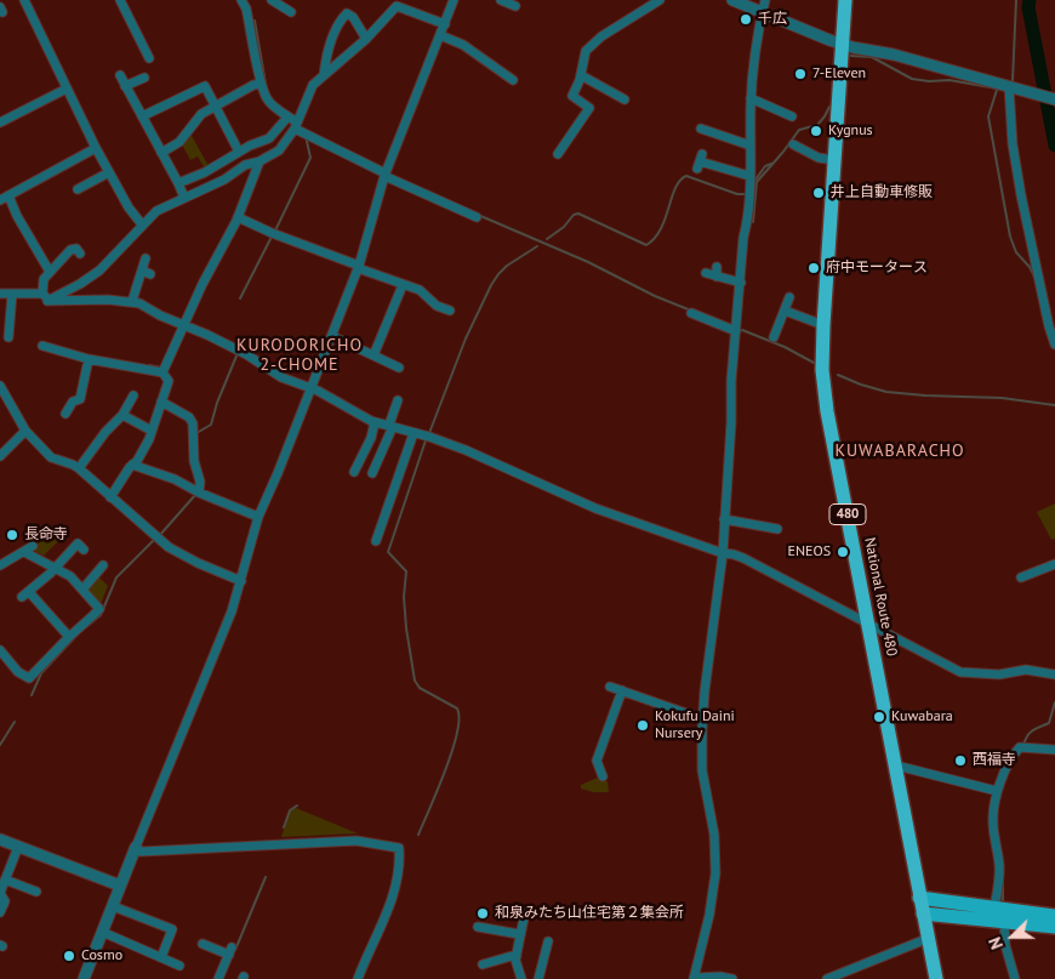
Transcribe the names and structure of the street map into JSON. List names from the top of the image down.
{
  "streets": {
    "highway": ["480", "National Route 480"]
  },
  "districts": ["KURODORICHO 2-CHOME", "KUWABARACHO"],
  "places": [
    "千広",
    "7-Eleven",
    "Kygnus",
    "井上自動車修販",
    "府中モータース",
    "長命寺",
    "ENEOS",
    "Kuwabara",
    "Kokufu Daini Nursery",
    "西福寺",
    "和泉みたち山住宅第２集会所",
    "Cosmo"
  ],
  "north": "left"
}
